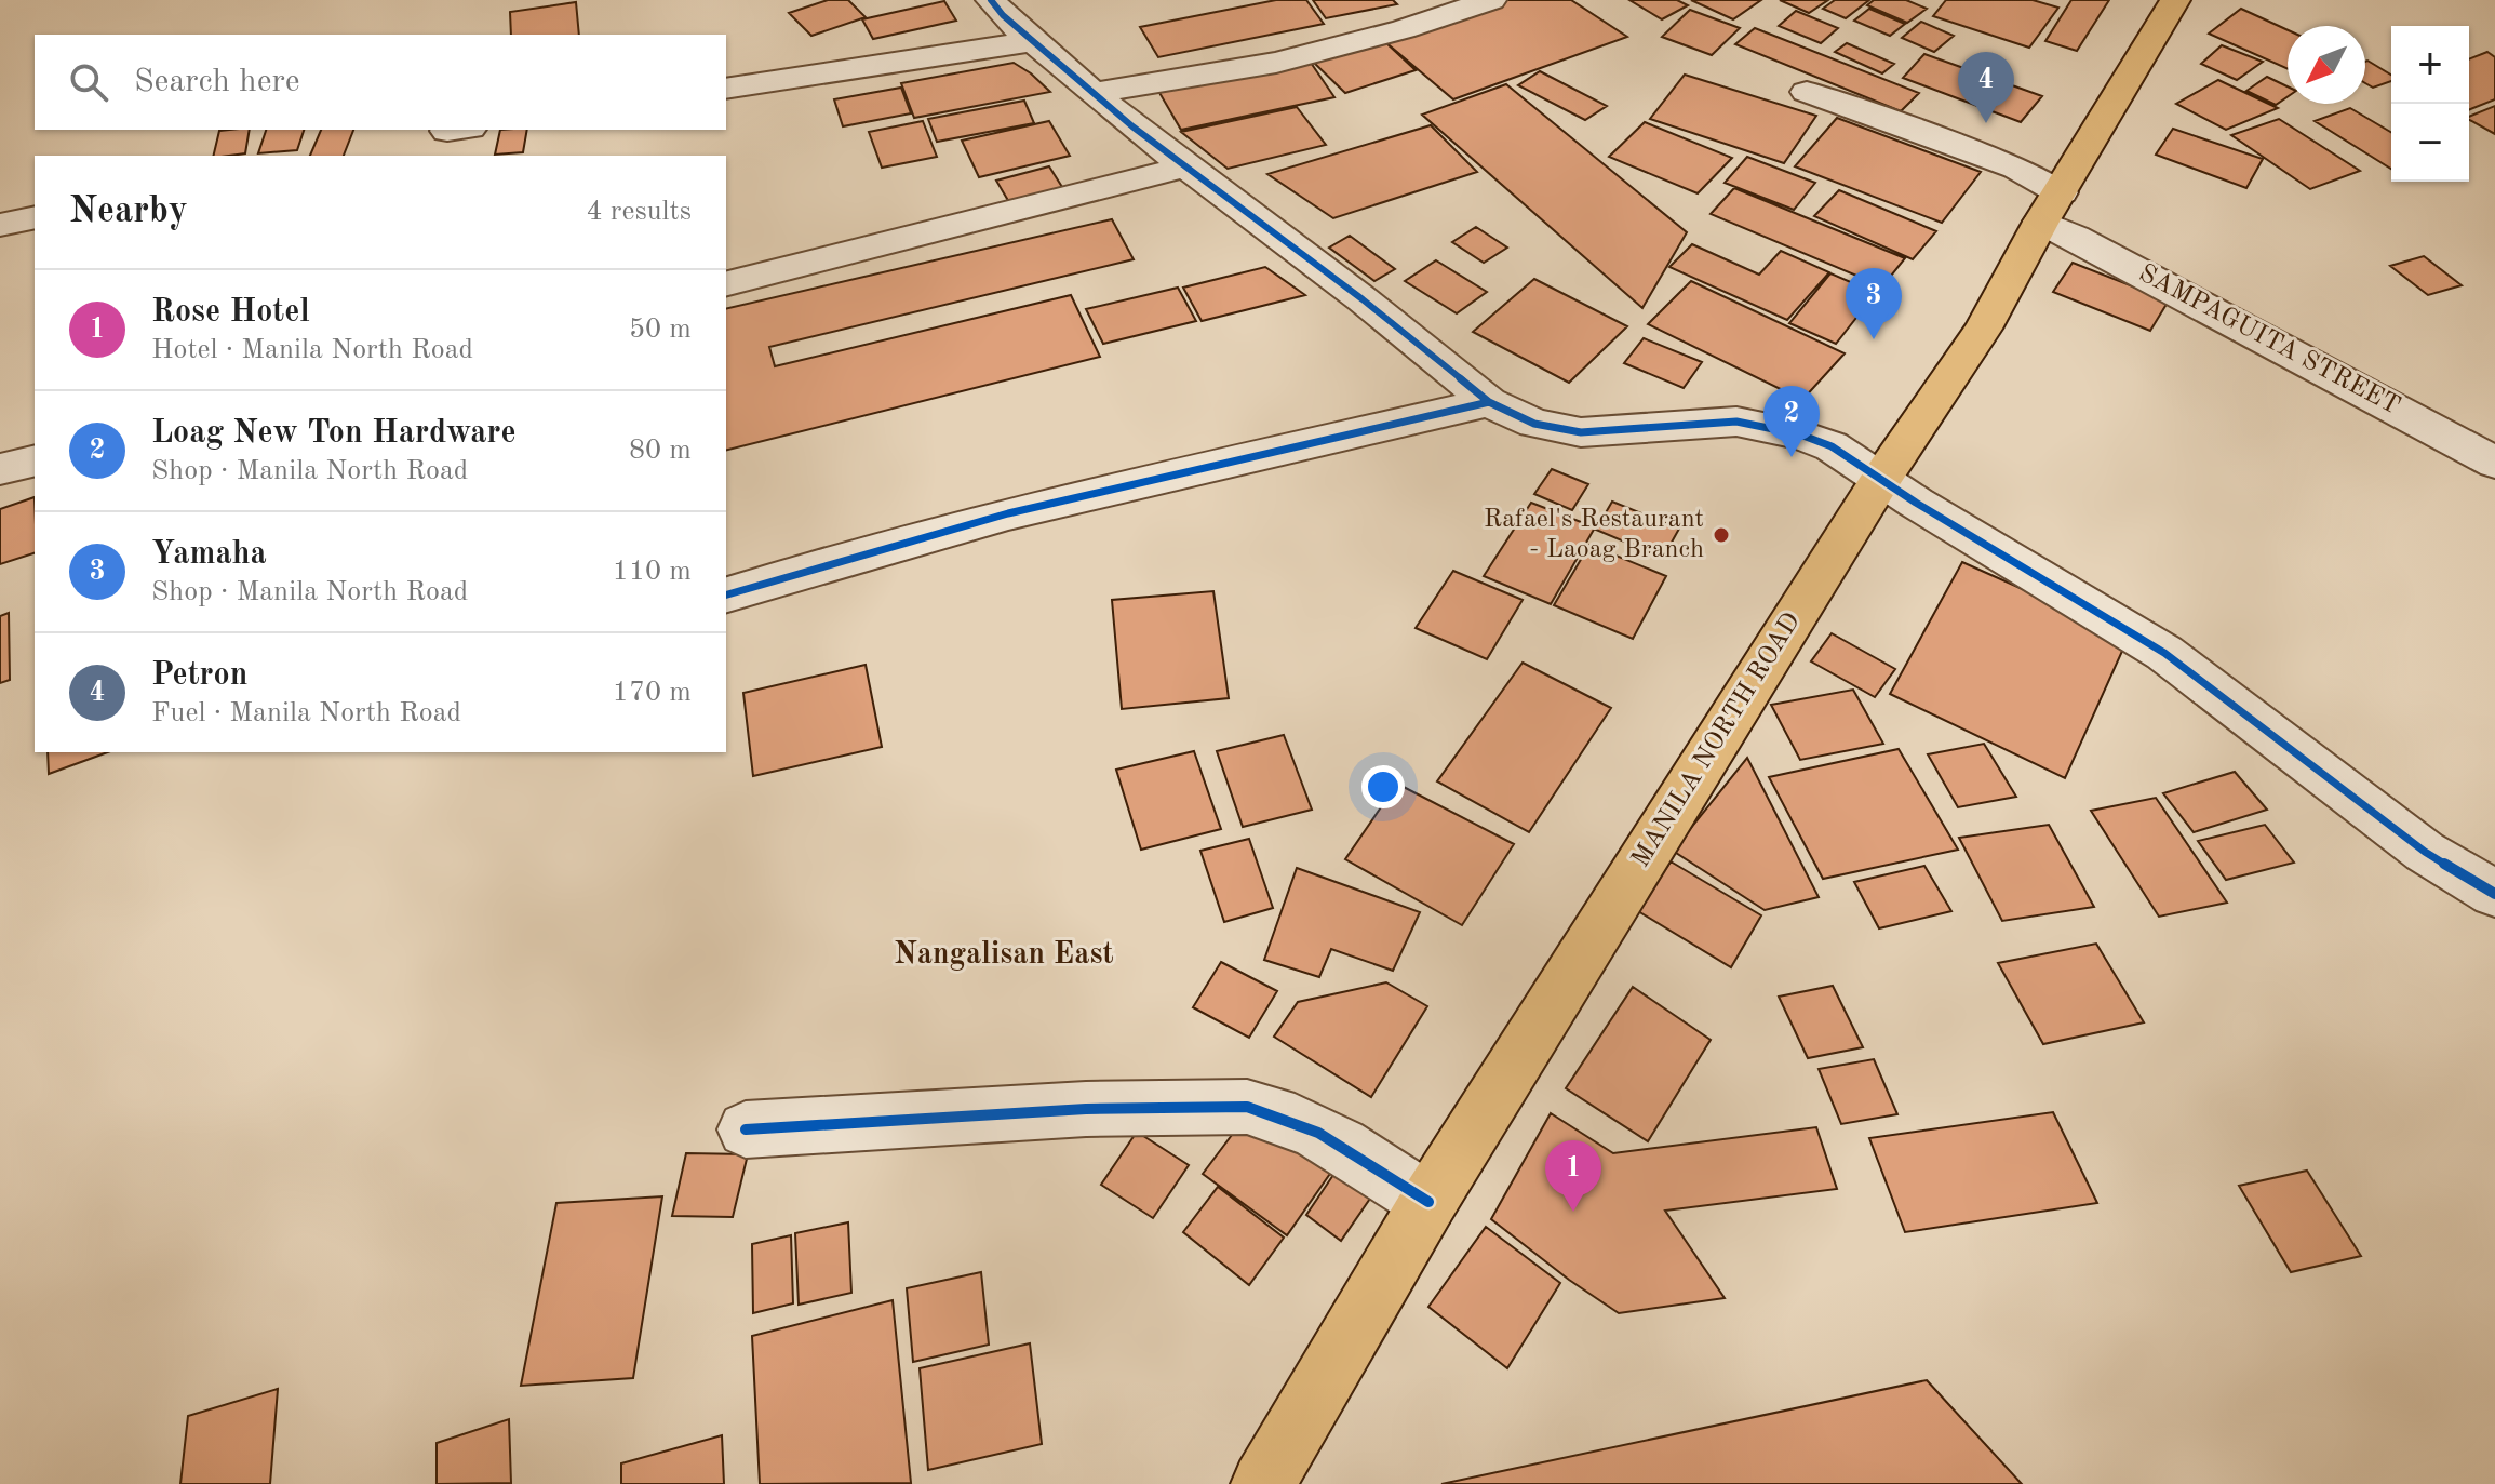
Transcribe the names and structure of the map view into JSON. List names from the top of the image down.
{
  "streets": {
    "highway": ["MANILA NORTH ROAD"],
    "street": ["SAMPAGUITA STREET"]
  },
  "crossings": [
    ["SAMPAGUITA STREET", "MANILA NORTH ROAD"]
  ],
  "districts": ["Nangalisan East"],
  "places": ["Rafael's Restaurant - Laoag Branch"],
  "north": "bottom left",
  "page": {
    "map_buttons": ["+", "−"],
    "search": "Search here",
    "pins": [
      "4",
      "3",
      "2",
      "1"
    ],
    "heading": ["Nearby", "4 results"],
    "list": [
      {
        "mark": "1",
        "name": "Rose Hotel",
        "note": "Hotel · Manila North Road",
        "value": "50 m"
      },
      {
        "mark": "2",
        "name": "Loag New Ton Hardware",
        "note": "Shop · Manila North Road",
        "value": "80 m"
      },
      {
        "mark": "3",
        "name": "Yamaha",
        "note": "Shop · Manila North Road",
        "value": "110 m"
      },
      {
        "mark": "4",
        "name": "Petron",
        "note": "Fuel · Manila North Road",
        "value": "170 m"
      }
    ]
  }
}
